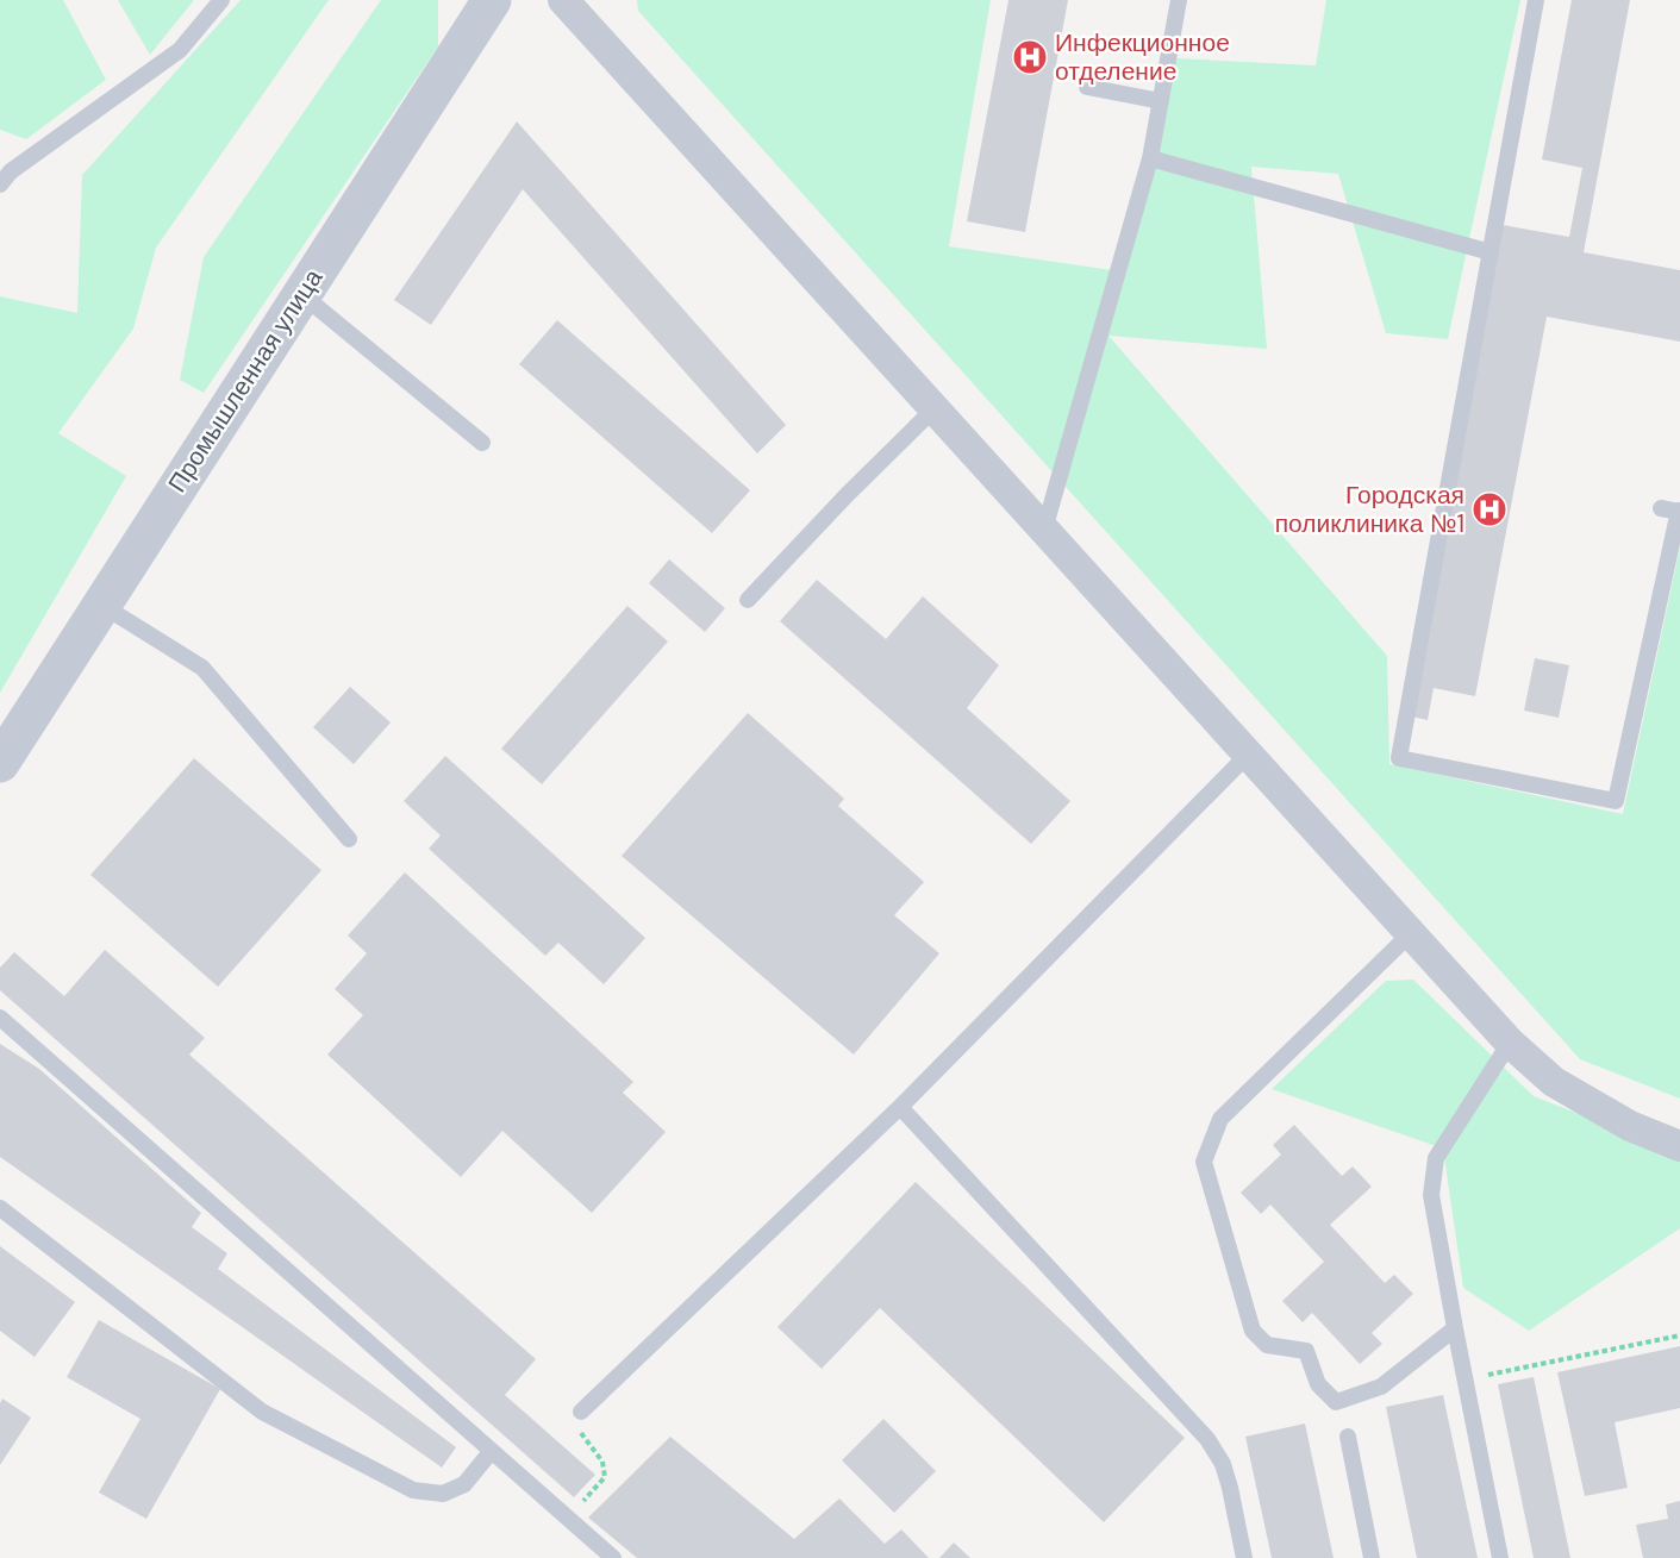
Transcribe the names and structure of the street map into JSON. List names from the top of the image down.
{
  "streets": {
    "street": ["Промышленная улица"]
  },
  "places": {
    "hospital": ["Инфекционное отделение", "Городская поликлиника №1"]
  }
}
